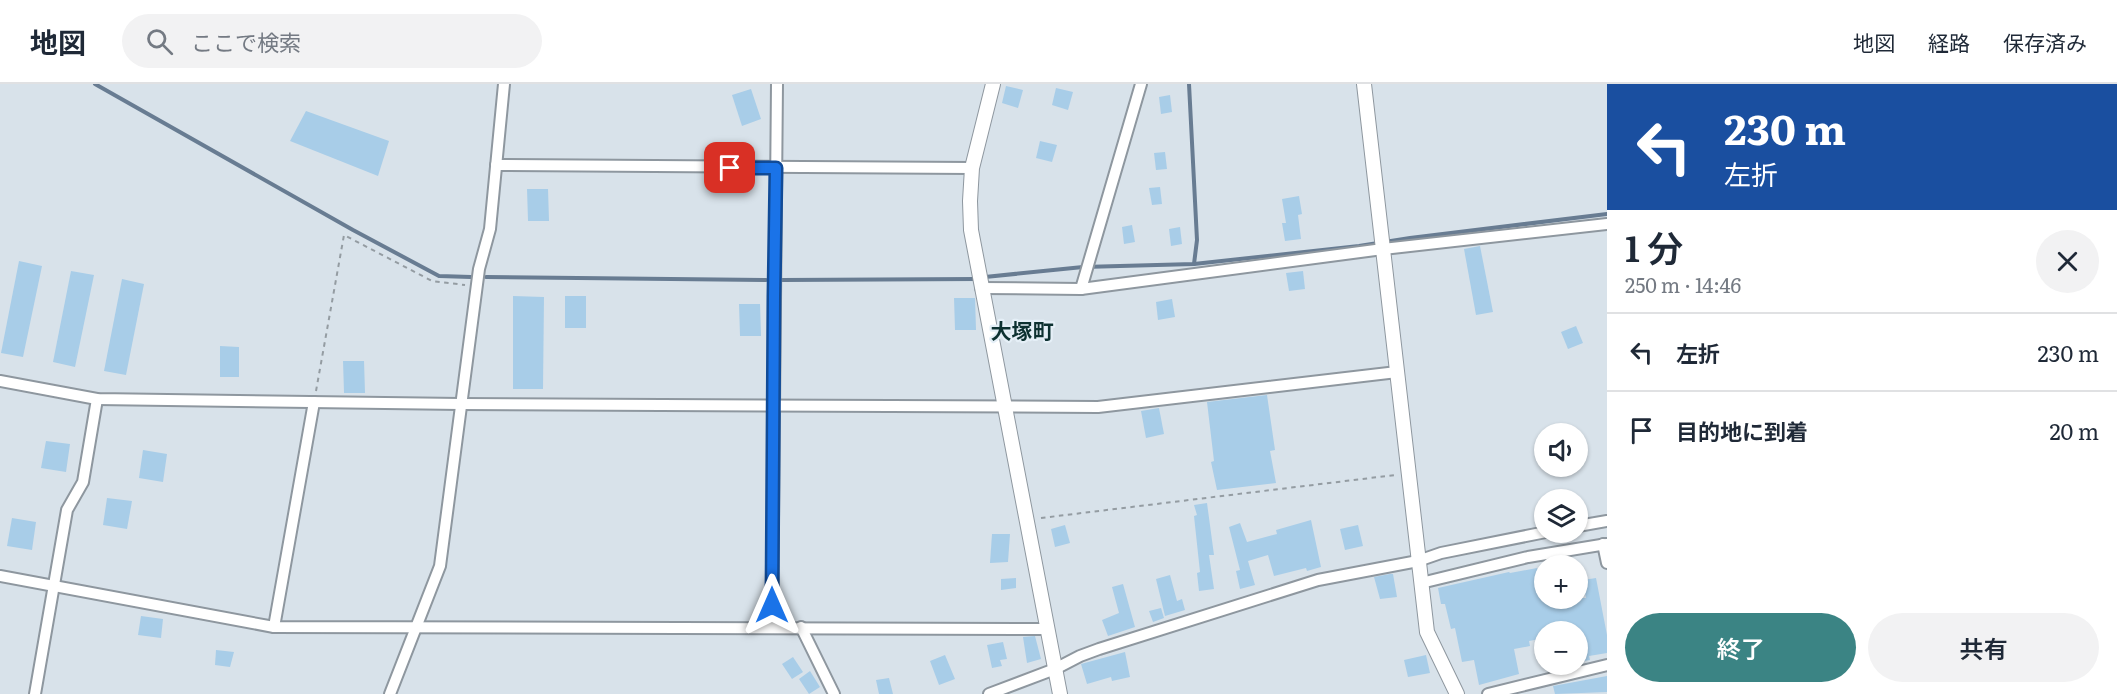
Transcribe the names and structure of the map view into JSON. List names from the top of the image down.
{
  "districts": ["大塚町"],
  "page": {
    "header": "地図",
    "search": "ここで検索",
    "nav": ["地図", "経路", "保存済み"],
    "turn": ["230 m", "左折"],
    "heading": ["1 分", "250 m · 14:46"],
    "list": [
      {
        "name": "左折",
        "value": "230 m"
      },
      {
        "name": "目的地に到着",
        "value": "20 m"
      }
    ],
    "map_buttons": ["+", "−"],
    "buttons": ["終了", "共有"]
  }
}
